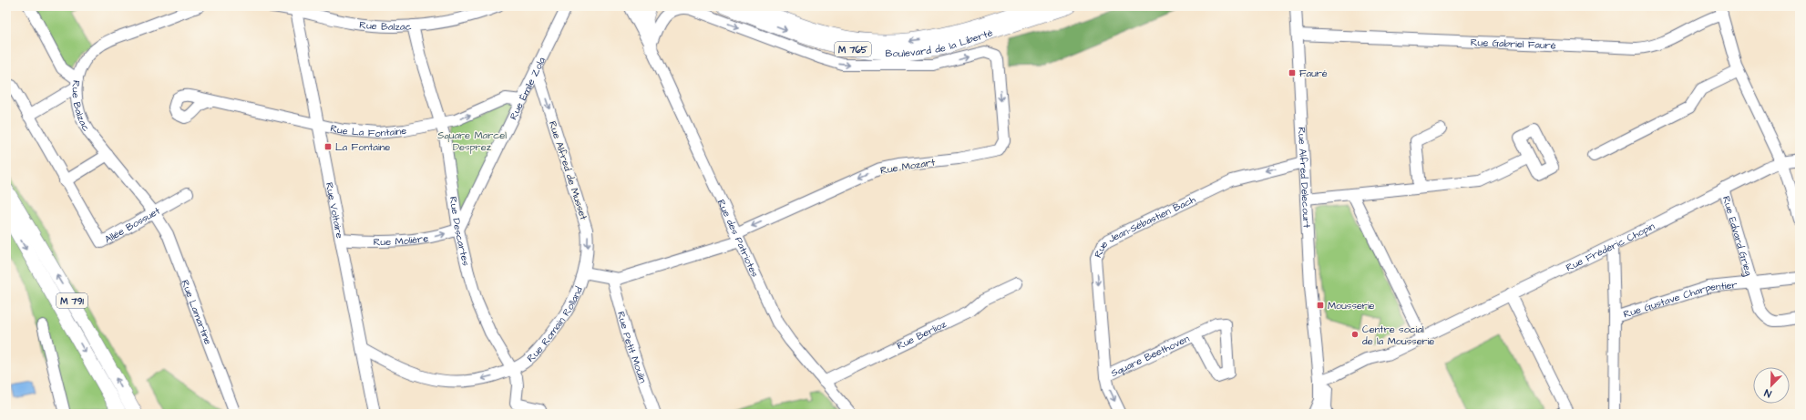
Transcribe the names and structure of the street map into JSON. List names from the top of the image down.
{
  "streets": {
    "main road": ["Boulevard de la Liberté", "M 765", "M 791"],
    "street": [
      "Rue Balzac",
      "Rue Gabriel Fauré",
      "Rue Émile Zola",
      "Rue La Fontaine",
      "Rue Mozart",
      "Rue Alfred de Musset",
      "Rue Alfred Delecourt",
      "Rue Voltaire",
      "Allée Bossuet",
      "Rue Jean-Sébastien Bach",
      "Rue Descartes",
      "Rue Edvard Grieg",
      "Rue des Patriotes",
      "Rue Molière",
      "Rue Frédéric Chopin",
      "Rue Gustave Charpentier",
      "Rue Lamartine",
      "Rue Romain Rolland",
      "Rue Berlioz",
      "Rue Petit Moulin",
      "Square Beethoven"
    ]
  },
  "crossings": [
    ["Rue Balzac", "Rue Voltaire"],
    ["Rue Balzac", "Allée Bossuet"],
    ["Rue Balzac", "Rue Descartes"],
    ["Rue Balzac", "Rue Lamartine"],
    ["Boulevard de la Liberté", "Rue Mozart"],
    ["Boulevard de la Liberté", "Rue des Patriotes"],
    ["Rue Gabriel Fauré", "Rue Alfred Delecourt"],
    ["Rue Gabriel Fauré", "Rue Frédéric Chopin"],
    ["Rue Émile Zola", "Rue La Fontaine"],
    ["Rue Émile Zola", "Rue Alfred de Musset"],
    ["Rue Émile Zola", "Rue Descartes"],
    ["Rue Émile Zola", "Rue Molière"],
    ["Rue La Fontaine", "Rue Voltaire"],
    ["Rue La Fontaine", "Rue Descartes"],
    ["Rue Mozart", "Rue des Patriotes"],
    ["Rue Mozart", "Rue Romain Rolland"],
    ["Rue Alfred de Musset", "Rue Romain Rolland"],
    ["Rue Alfred Delecourt", "Rue Jean-Sébastien Bach"],
    ["Rue Alfred Delecourt", "Rue Frédéric Chopin"],
    ["Rue Voltaire", "Rue Molière"],
    ["Rue Voltaire", "Rue Romain Rolland"],
    ["Allée Bossuet", "Rue Lamartine"],
    ["Rue Jean-Sébastien Bach", "Square Beethoven"],
    ["Rue Descartes", "Rue Molière"],
    ["Rue Descartes", "Rue Romain Rolland"],
    ["Rue Edvard Grieg", "Rue Frédéric Chopin"],
    ["Rue Edvard Grieg", "Rue Gustave Charpentier"],
    ["Rue des Patriotes", "Rue Romain Rolland"],
    ["Rue des Patriotes", "Rue Berlioz"],
    ["Rue Romain Rolland", "Rue Petit Moulin"]
  ],
  "one_way": ["Rue Mozart", "Rue Alfred de Musset", "Rue Molière"],
  "parks": ["Square Marcel Desprez"],
  "places": {
    "transit": ["Fauré", "La Fontaine", "Mousserie"],
    "other": ["Centre social de la Mousserie"]
  },
  "north": "bottom left"
}
